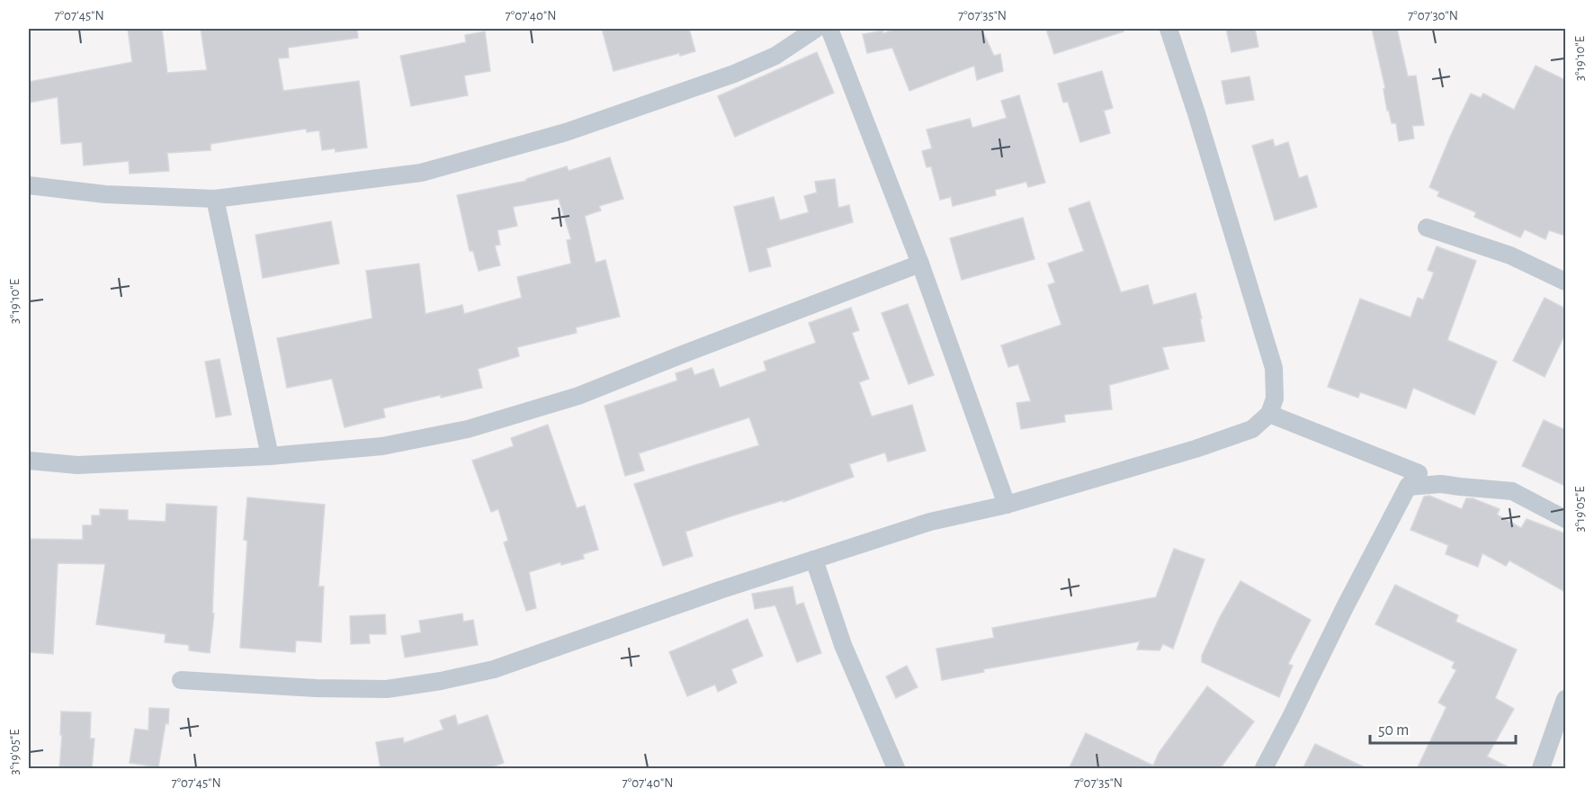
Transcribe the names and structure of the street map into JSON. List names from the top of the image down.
{
  "scale_bar": "50 m",
  "coordinates": [
    "7°07'45\"N",
    "7°07'40\"N",
    "7°07'35\"N",
    "7°07'30\"N",
    "3°19'10\"E",
    "3°19'05\"E"
  ]
}
